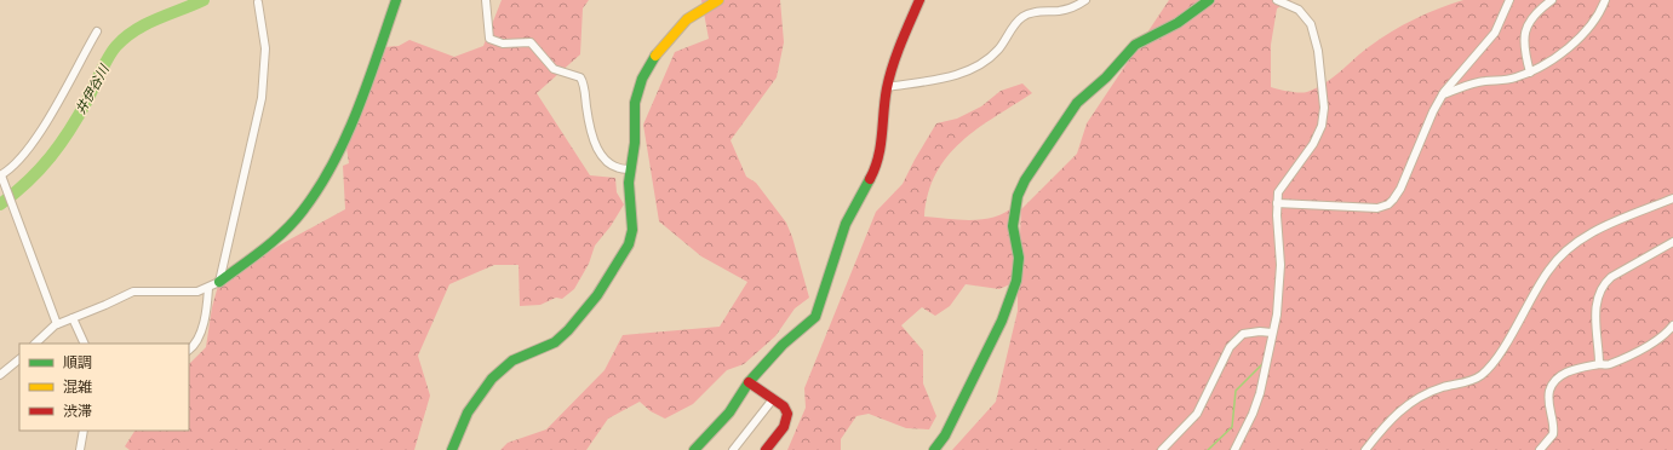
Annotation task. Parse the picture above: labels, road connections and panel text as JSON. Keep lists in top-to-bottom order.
{
  "water": ["井伊谷川"],
  "legend": ["順調", "混雑", "渋滞"]
}
